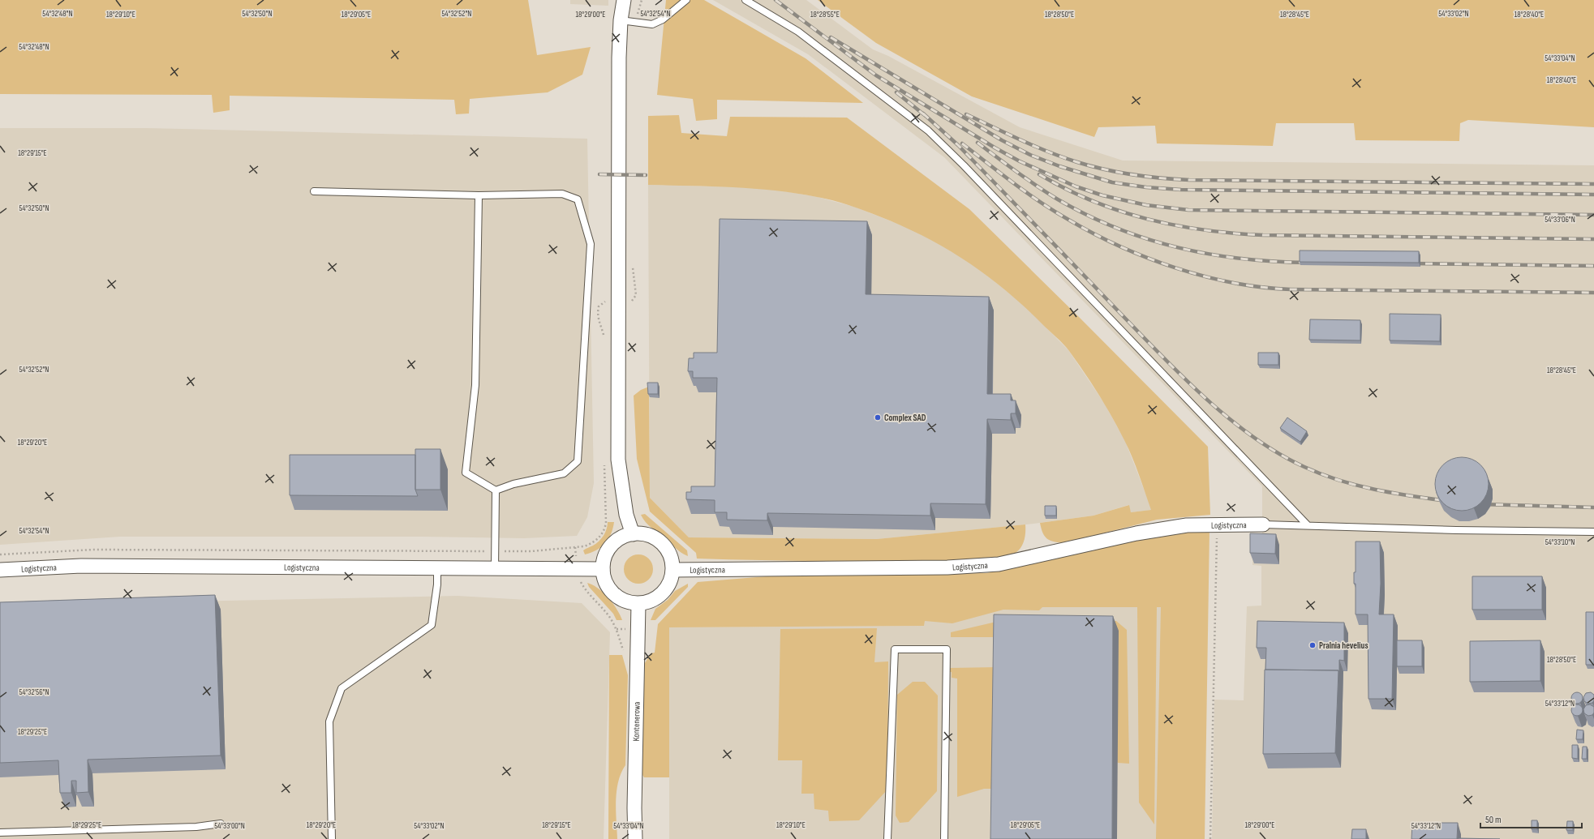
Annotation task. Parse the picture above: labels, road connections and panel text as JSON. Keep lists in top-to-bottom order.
{
  "streets": {
    "street": ["Logistyczna", "Kontenerowa"]
  },
  "crossings": [
    ["Logistyczna", "Kontenerowa"]
  ],
  "places": ["Complex SAD", "Pralnia hevelius"],
  "scale_bar": "50 m",
  "coordinates": [
    "54°32'48\"N",
    "54°32'50\"N",
    "54°32'52\"N",
    "54°32'54\"N",
    "54°33'02\"N",
    "18°29'10\"E",
    "18°29'05\"E",
    "18°28'55\"E",
    "18°28'45\"E",
    "18°28'40\"E",
    "18°29'00\"E",
    "18°28'50\"E",
    "54°33'04\"N",
    "18°29'15\"E",
    "54°33'06\"N",
    "18°29'20\"E",
    "54°33'10\"N",
    "54°32'56\"N",
    "54°33'12\"N",
    "18°29'25\"E",
    "54°33'00\"N"
  ]
}
